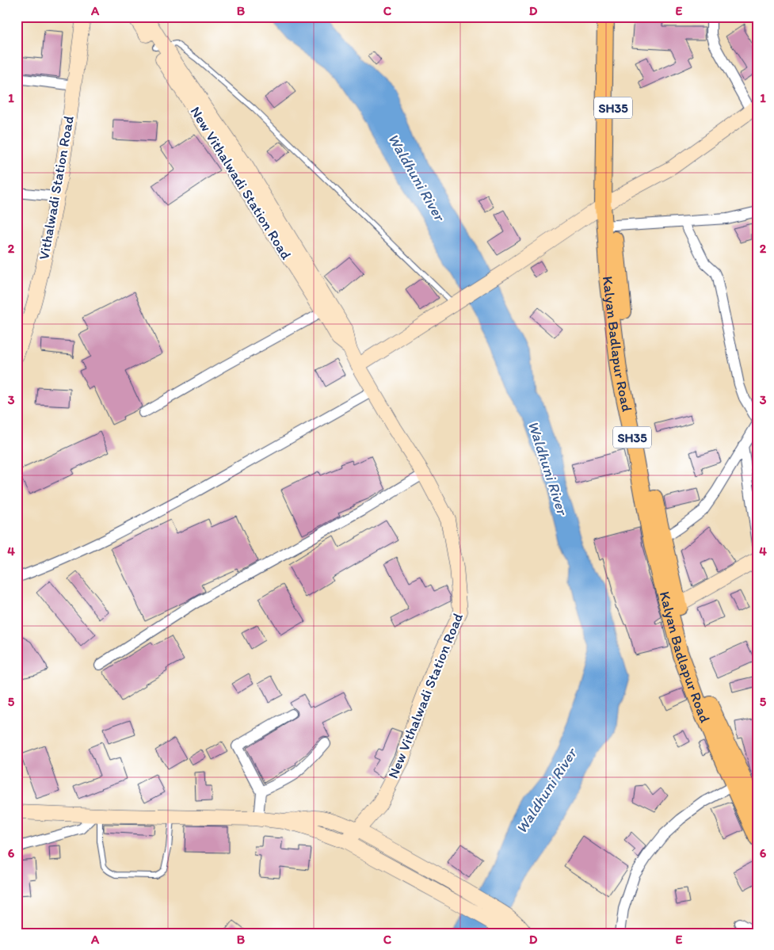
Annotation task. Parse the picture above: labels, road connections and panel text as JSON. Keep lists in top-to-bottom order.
{
  "streets": {
    "main road": ["SH35", "Kalyan Badlapur Road"],
    "street": ["New Vithalwadi Station Road", "Vithalwadi Station Road"]
  },
  "water": ["Waldhuni River"],
  "grid": {
    "columns": [
      "A",
      "B",
      "C",
      "D",
      "E"
    ],
    "rows": [
      "1",
      "2",
      "3",
      "4",
      "5",
      "6"
    ]
  }
}
